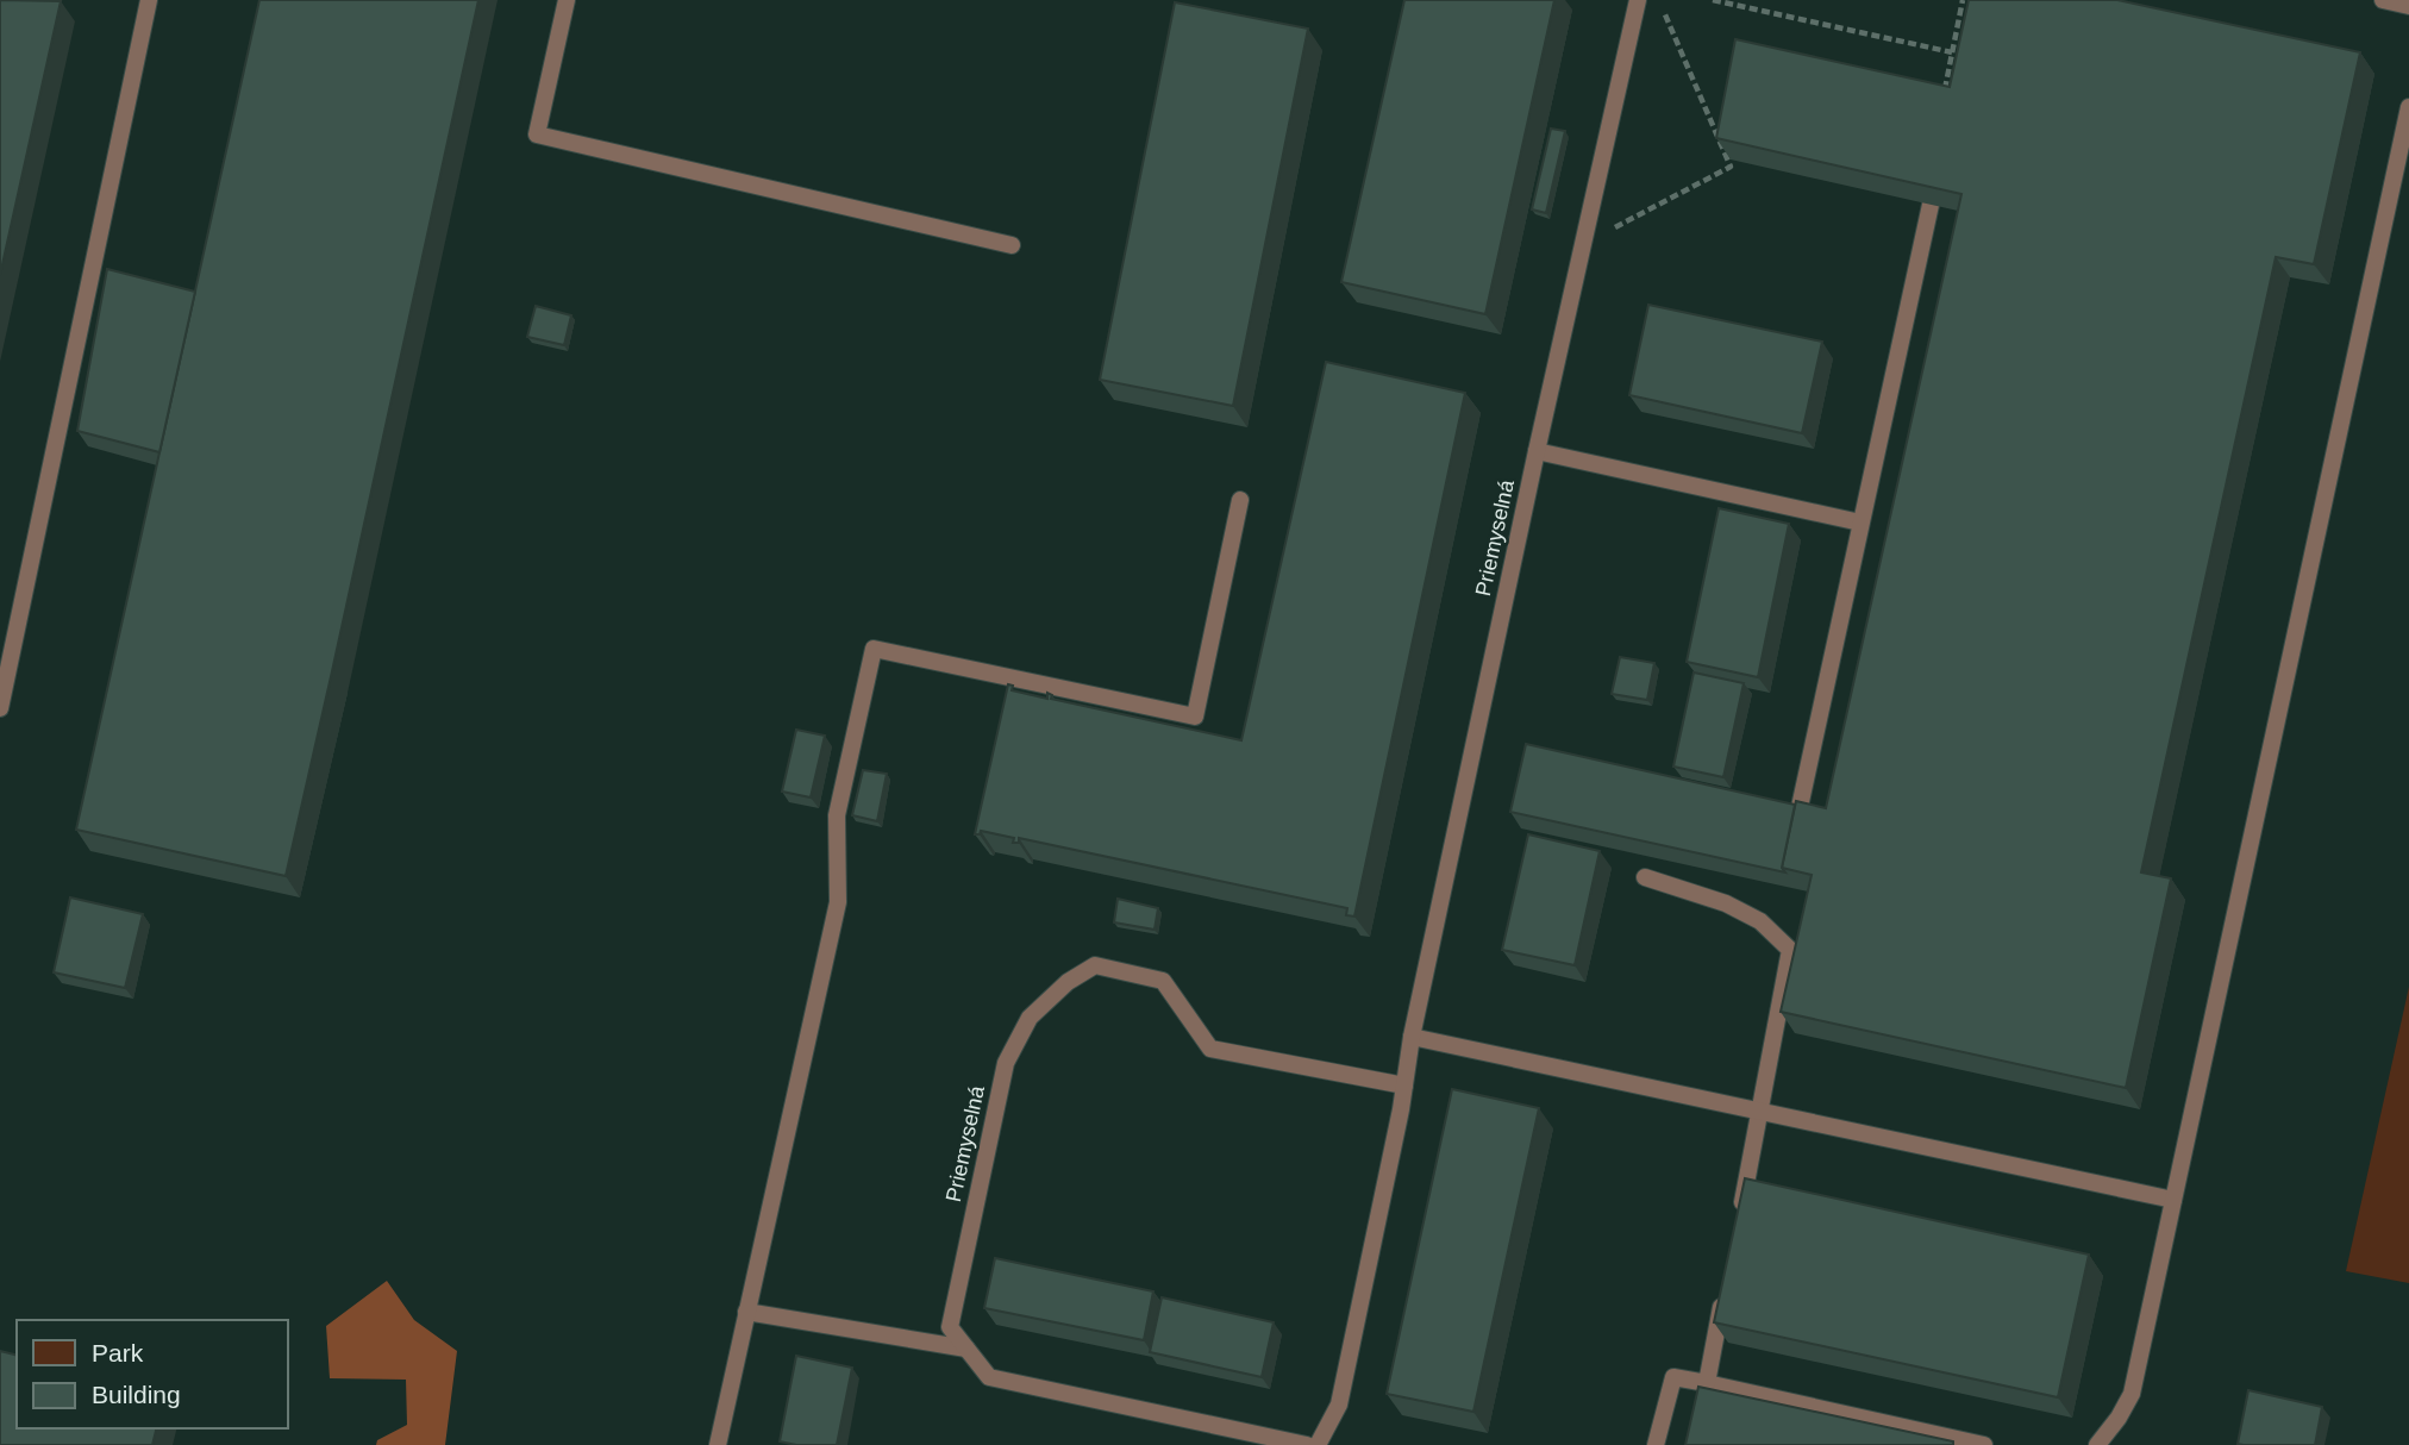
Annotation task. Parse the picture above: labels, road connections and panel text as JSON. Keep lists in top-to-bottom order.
{
  "streets": {
    "lane": ["Priemyselná"]
  },
  "legend": ["Park", "Building"]
}
